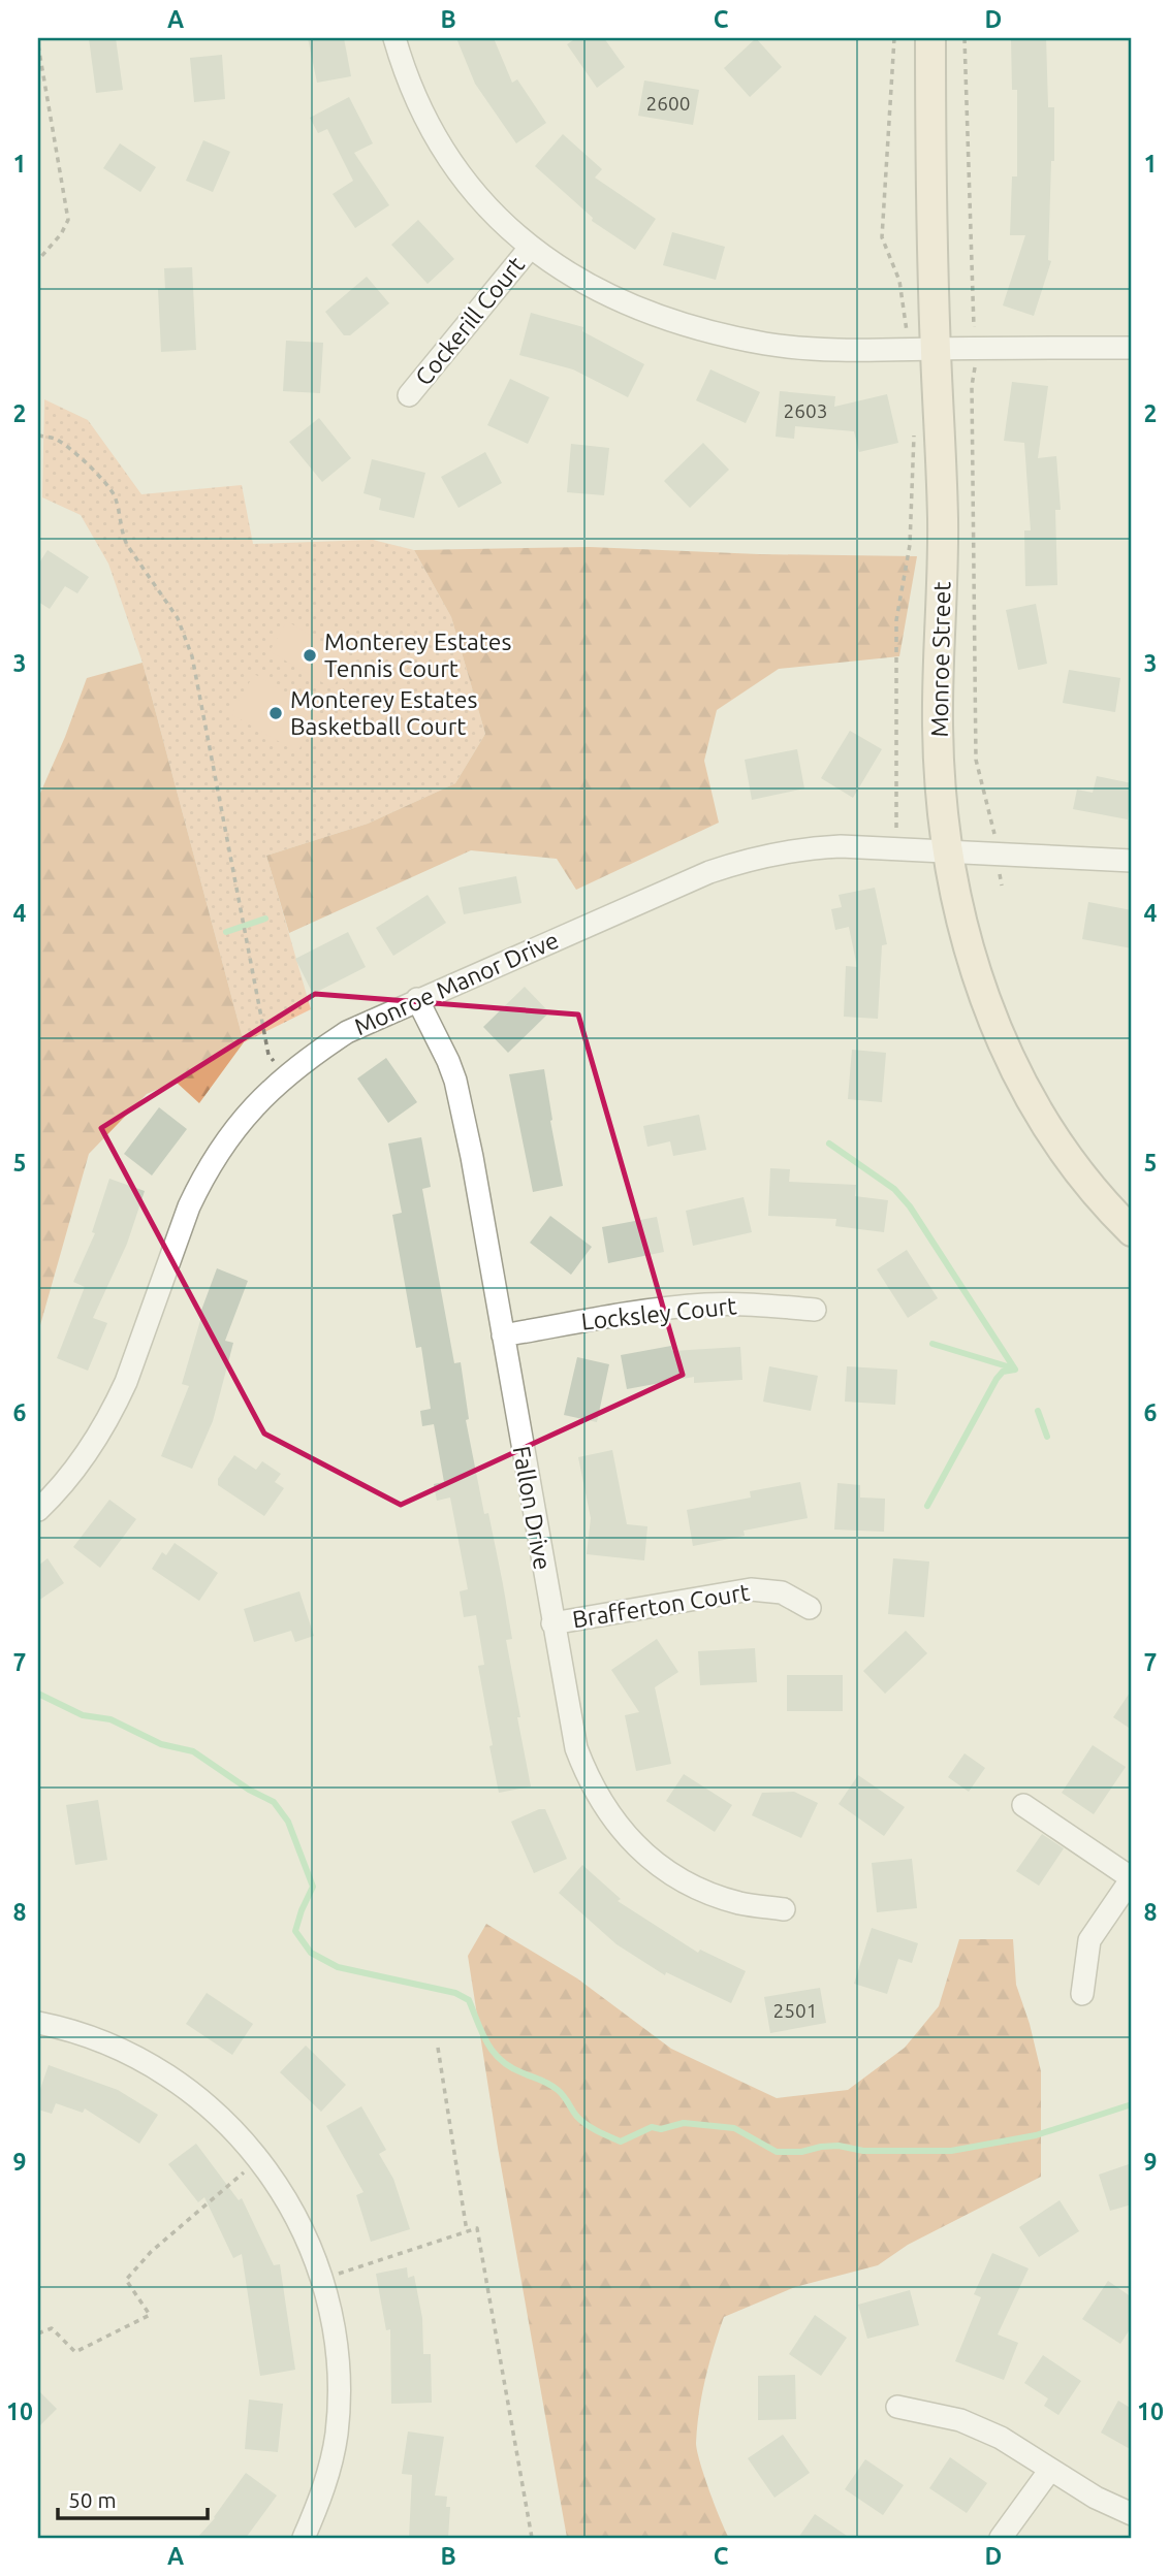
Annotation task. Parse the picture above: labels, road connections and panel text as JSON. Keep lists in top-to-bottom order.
{
  "streets": {
    "main road": ["Monroe Street"],
    "street": [
      "Cockerill Court",
      "Monroe Manor Drive",
      "Locksley Court",
      "Fallon Drive",
      "Brafferton Court"
    ]
  },
  "crossings": [
    ["Monroe Street", "Monroe Manor Drive"],
    ["Monroe Manor Drive", "Fallon Drive"],
    ["Locksley Court", "Fallon Drive"],
    ["Fallon Drive", "Brafferton Court"]
  ],
  "places": ["Monterey Estates Tennis Court", "Monterey Estates Basketball Court"],
  "house_numbers": ["2600", "2603", "2501"],
  "scale_bar": "50 m",
  "grid": {
    "columns": [
      "A",
      "B",
      "C",
      "D"
    ],
    "rows": [
      "1",
      "2",
      "3",
      "4",
      "5",
      "6",
      "7",
      "8",
      "9",
      "10"
    ]
  }
}
